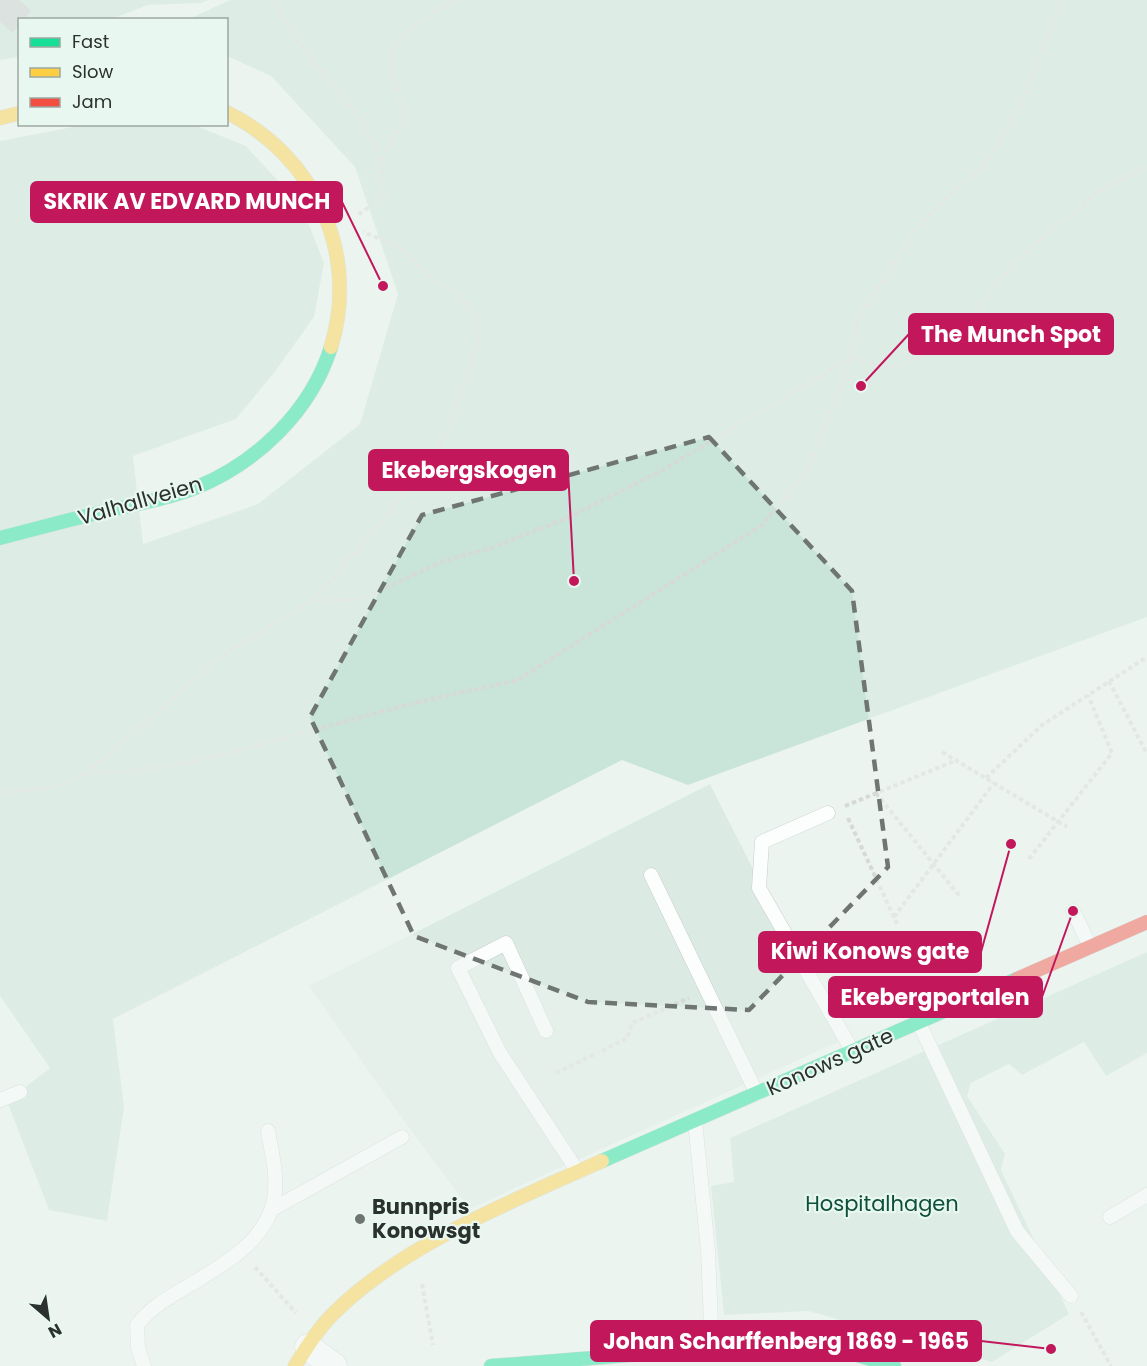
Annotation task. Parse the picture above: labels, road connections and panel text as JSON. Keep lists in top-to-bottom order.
{
  "streets": {
    "street": ["Valhallveien", "Konows gate"]
  },
  "parks": ["Hospitalhagen"],
  "places": [
    "SKRIK AV EDVARD MUNCH",
    "The Munch Spot",
    "Ekebergskogen",
    "Kiwi Konows gate",
    "Ekebergportalen",
    "Bunnpris Konowsgt",
    "Johan Scharffenberg 1869 - 1965"
  ],
  "legend": ["Fast", "Slow", "Jam"],
  "north": "bottom right"
}
